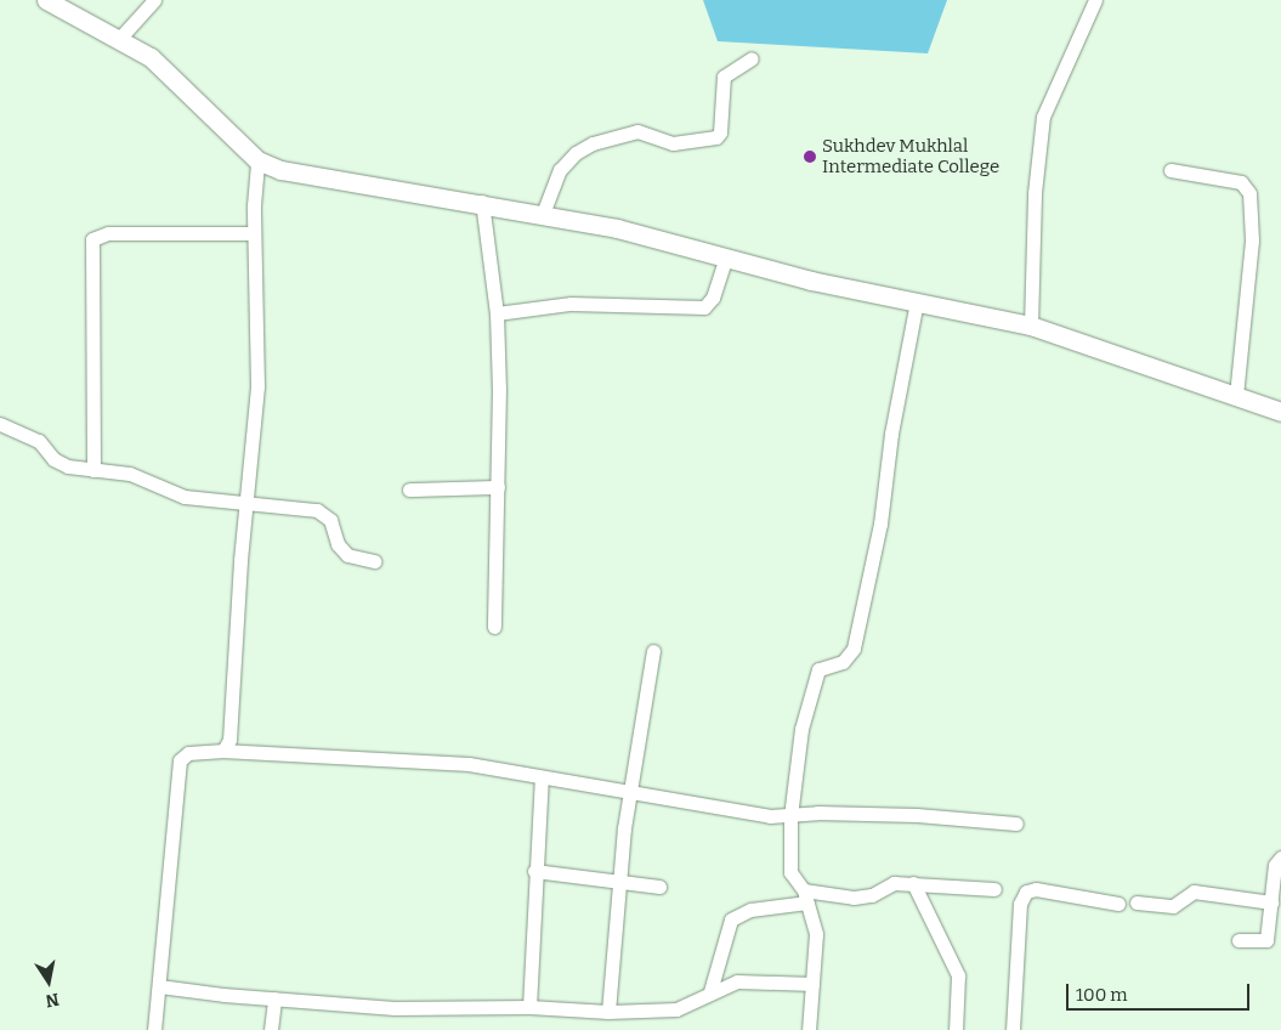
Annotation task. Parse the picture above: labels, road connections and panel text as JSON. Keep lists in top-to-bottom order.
{
  "places": ["Sukhdev Mukhlal Intermediate College"],
  "scale_bar": "100 m",
  "north": "bottom"
}
